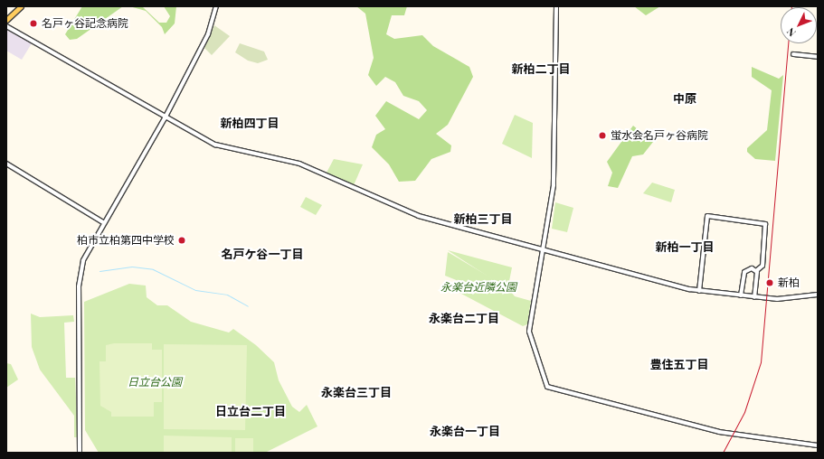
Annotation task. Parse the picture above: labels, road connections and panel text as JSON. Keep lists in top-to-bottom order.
{
  "districts": [
    "新柏二丁目",
    "中原",
    "新柏四丁目",
    "新柏三丁目",
    "新柏一丁目",
    "名戸ケ谷一丁目",
    "永楽台二丁目",
    "豊住五丁目",
    "永楽台三丁目",
    "日立台二丁目",
    "永楽台一丁目"
  ],
  "parks": ["永楽台近隣公園", "日立台公園"],
  "places": [
    "名戸ヶ谷記念病院",
    "蛍水会名戸ヶ谷病院",
    "柏市立柏第四中学校",
    "新柏"
  ],
  "north": "bottom left"
}
